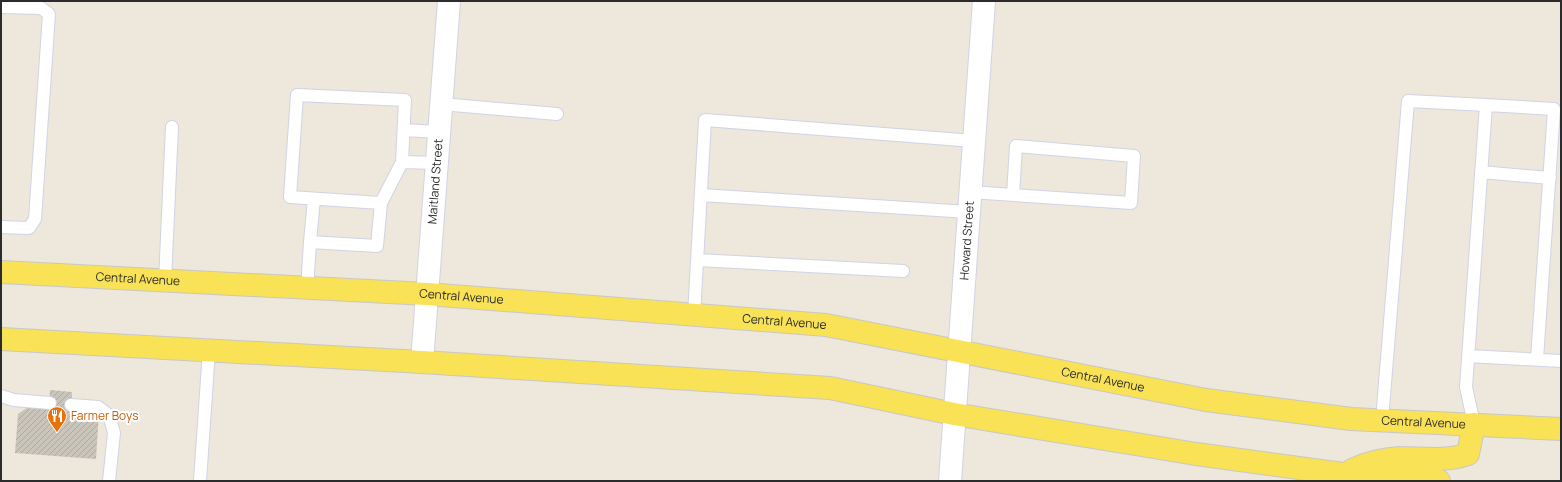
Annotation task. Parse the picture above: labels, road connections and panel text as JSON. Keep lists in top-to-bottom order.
{
  "streets": {
    "main road": ["Central Avenue"],
    "street": ["Maitland Street", "Howard Street"]
  },
  "crossings": [
    ["Maitland Street", "Central Avenue"],
    ["Howard Street", "Central Avenue"]
  ],
  "places": {
    "restaurant": ["Farmer Boys"]
  }
}
